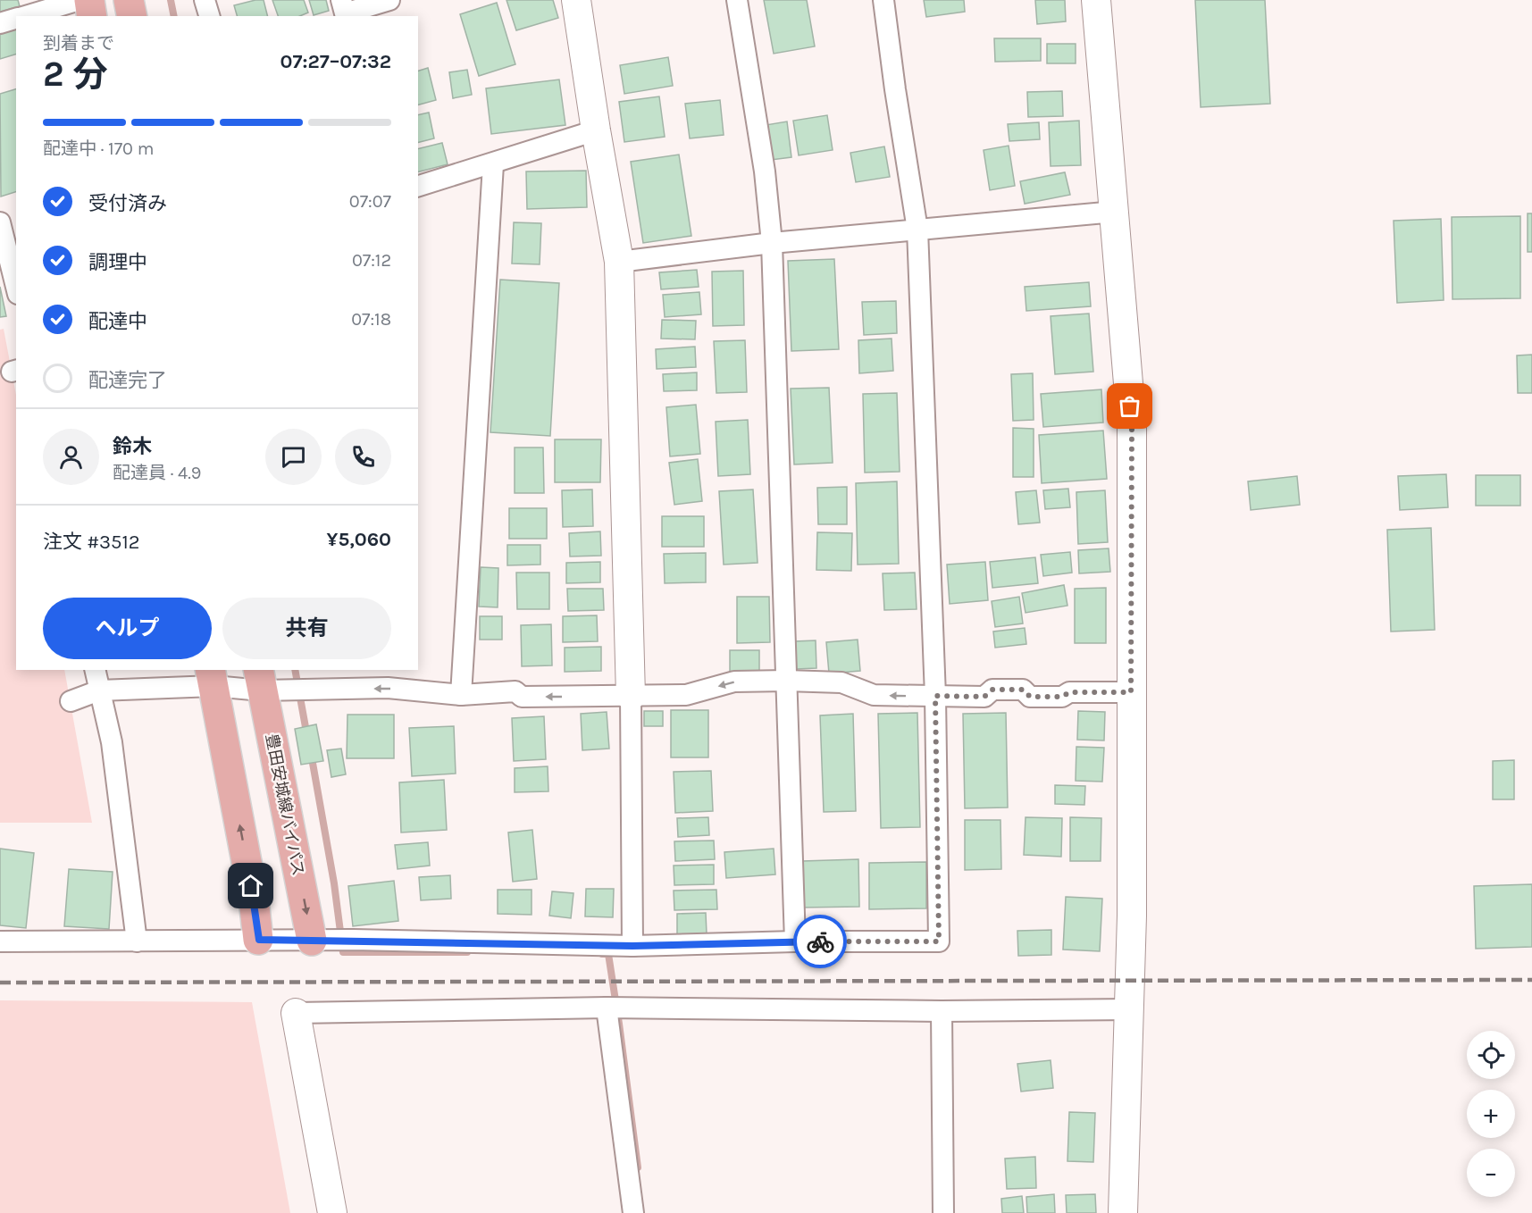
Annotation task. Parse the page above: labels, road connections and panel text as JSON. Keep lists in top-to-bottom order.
{
  "streets": {
    "main road": ["豊田安城線バイパス"]
  },
  "page": {
    "heading": ["2 分", "到着まで", "07:27–07:32"],
    "panel": [
      "鈴木",
      "配達員 · 4.9",
      "注文 #3512",
      "¥5,060"
    ],
    "bar": "配達中 · 170 m",
    "list": [
      ["受付済み", "07:07"],
      ["調理中", "07:12"],
      ["配達中", "07:18"],
      "配達完了"
    ],
    "buttons": ["ヘルプ", "共有"],
    "map_buttons": ["+", "−"]
  }
}
